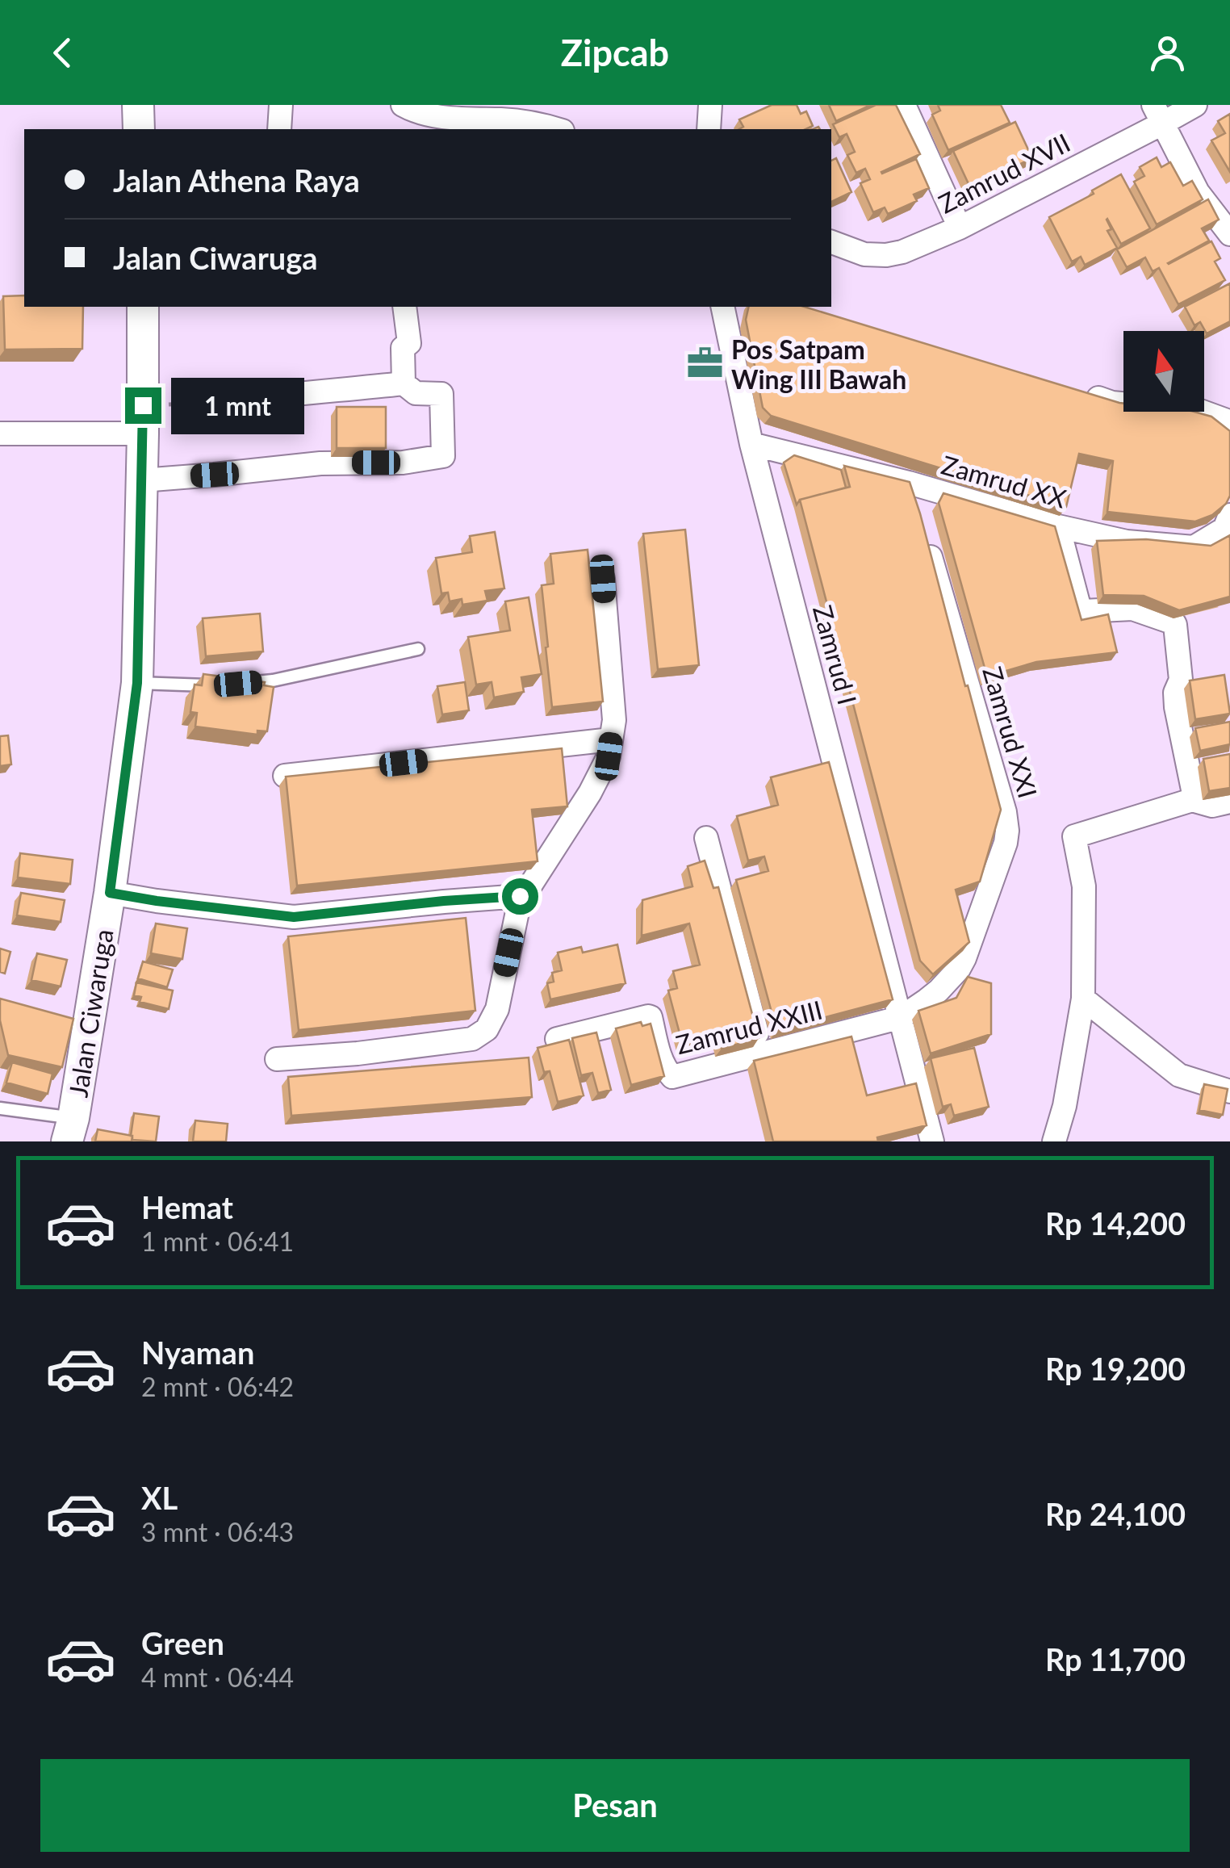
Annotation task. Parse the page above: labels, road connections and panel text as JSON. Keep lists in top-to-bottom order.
{
  "streets": {
    "street": [
      "Zamrud XVII",
      "Zamrud XX",
      "Zamrud I",
      "Zamrud XXI",
      "Jalan Ciwaruga",
      "Zamrud XXIII"
    ]
  },
  "crossings": [
    ["Zamrud XX", "Zamrud I"],
    ["Zamrud I", "Zamrud XXI"],
    ["Zamrud I", "Zamrud XXIII"],
    ["Zamrud XXI", "Zamrud XXIII"]
  ],
  "places": {
    "office": ["Pos Satpam Wing III Bawah"]
  },
  "north": "top",
  "page": {
    "header": "Zipcab",
    "banner": ["Jalan Athena Raya", "Jalan Ciwaruga"],
    "bubble": "1 mnt",
    "list": [
      {
        "name": "Hemat",
        "note": "1 mnt · 06:41",
        "value": "Rp 14,200"
      },
      {
        "name": "Nyaman",
        "note": "2 mnt · 06:42",
        "value": "Rp 19,200"
      },
      {
        "name": "XL",
        "note": "3 mnt · 06:43",
        "value": "Rp 24,100"
      },
      {
        "name": "Green",
        "note": "4 mnt · 06:44",
        "value": "Rp 11,700"
      }
    ],
    "buttons": "Pesan"
  }
}
